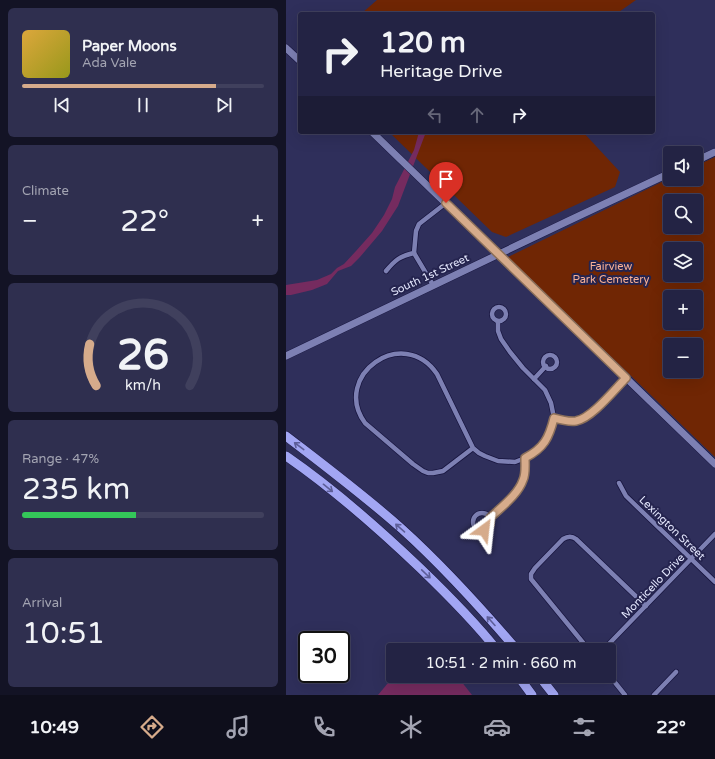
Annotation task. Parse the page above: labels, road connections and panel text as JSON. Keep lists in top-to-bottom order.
{
  "streets": {
    "street": ["South 1st Street", "Lexington Street", "Monticello Drive"]
  },
  "crossings": [
    ["Lexington Street", "Monticello Drive"]
  ],
  "parks": ["Fairview Park Cemetery"],
  "page": {
    "turn": ["120 m", "Heritage Drive"],
    "song": ["Paper Moons", "Ada Vale"],
    "tile": [
      "Climate",
      ["Range · 47%", "235 km"],
      ["Arrival", "10:51"]
    ],
    "map_buttons": ["+", "−"],
    "heat": ["−", "22°", "+"],
    "limit": "30",
    "trip": "10:51 · 2 min · 660 m",
    "tabs": ["10:49", "22°"],
    "gauge": ["26", "km/h"]
  }
}
